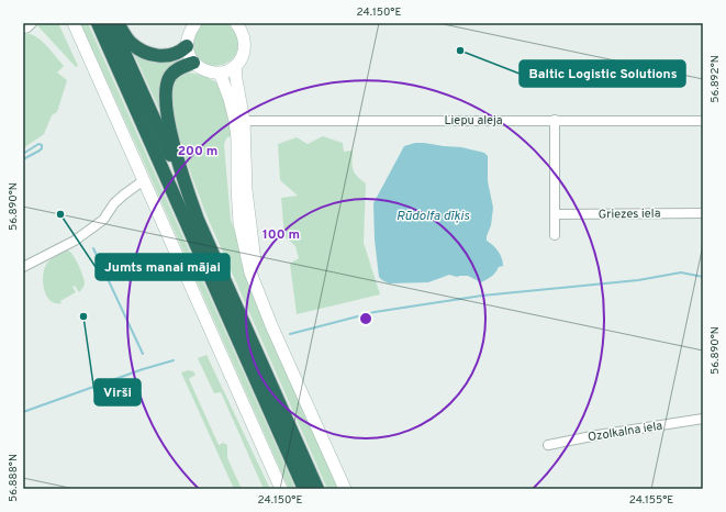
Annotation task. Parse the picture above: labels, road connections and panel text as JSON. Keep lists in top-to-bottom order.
{
  "streets": {
    "street": ["Liepu aleja", "Griezes iela", "Ozolkalna iela"]
  },
  "water": ["Rūdolfa dīķis"],
  "places": ["Baltic Logistic Solutions", "Jumts manai mājai", "Virši"],
  "coordinates": [
    "24.150°E",
    "56.892°N",
    "56.890°N",
    "56.888°N",
    "24.155°E"
  ],
  "rings": ["200 m", "100 m"]
}
